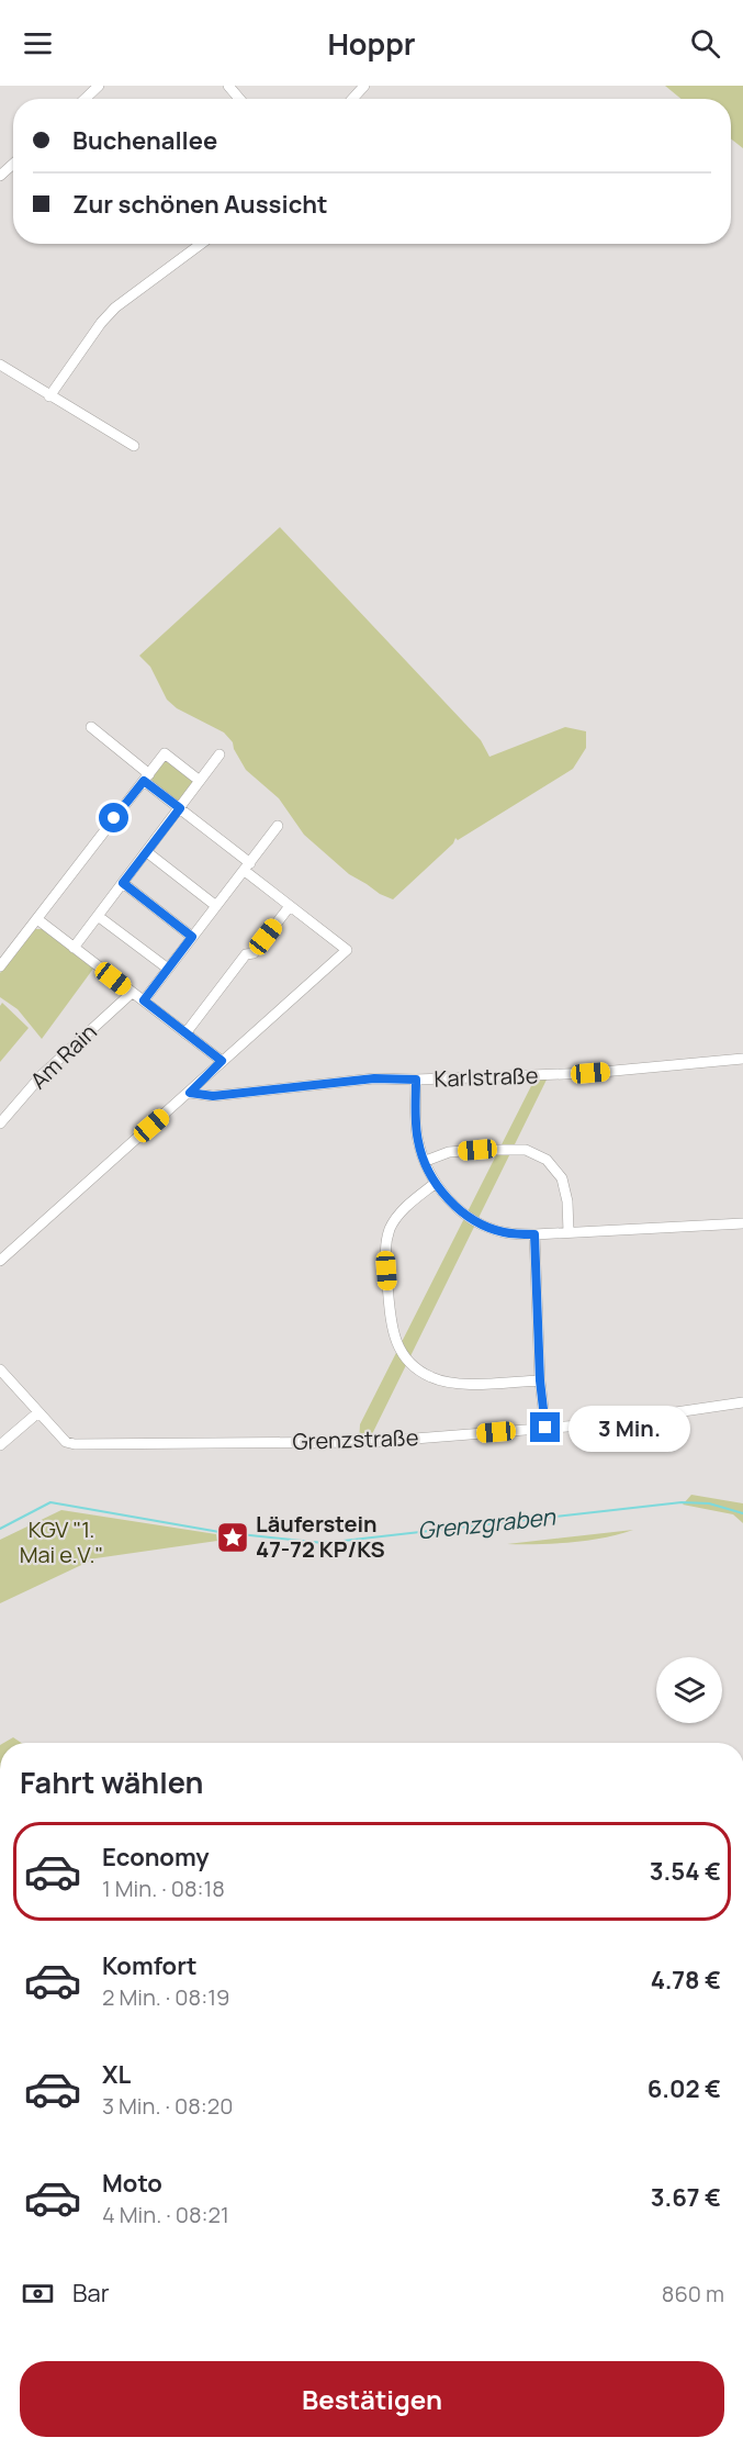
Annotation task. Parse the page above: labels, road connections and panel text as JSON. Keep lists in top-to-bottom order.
{
  "streets": {
    "street": ["Am Rain", "Karlstraße", "Grenzstraße"]
  },
  "water": ["Grenzgraben"],
  "parks": ["KGV \"1. Mai e.V.\""],
  "places": {
    "place": ["Läuferstein 47-72 KP/KS"]
  },
  "page": {
    "header": "Hoppr",
    "banner": ["Buchenallee", "Zur schönen Aussicht"],
    "bubble": "3 Min.",
    "heading": "Fahrt wählen",
    "list": [
      {
        "name": "Economy",
        "note": "1 Min. · 08:18",
        "value": "3.54 €"
      },
      {
        "name": "Komfort",
        "note": "2 Min. · 08:19",
        "value": "4.78 €"
      },
      {
        "name": "XL",
        "note": "3 Min. · 08:20",
        "value": "6.02 €"
      },
      {
        "name": "Moto",
        "note": "4 Min. · 08:21",
        "value": "3.67 €"
      }
    ],
    "pay": ["Bar", "860 m"],
    "buttons": "Bestätigen"
  }
}
